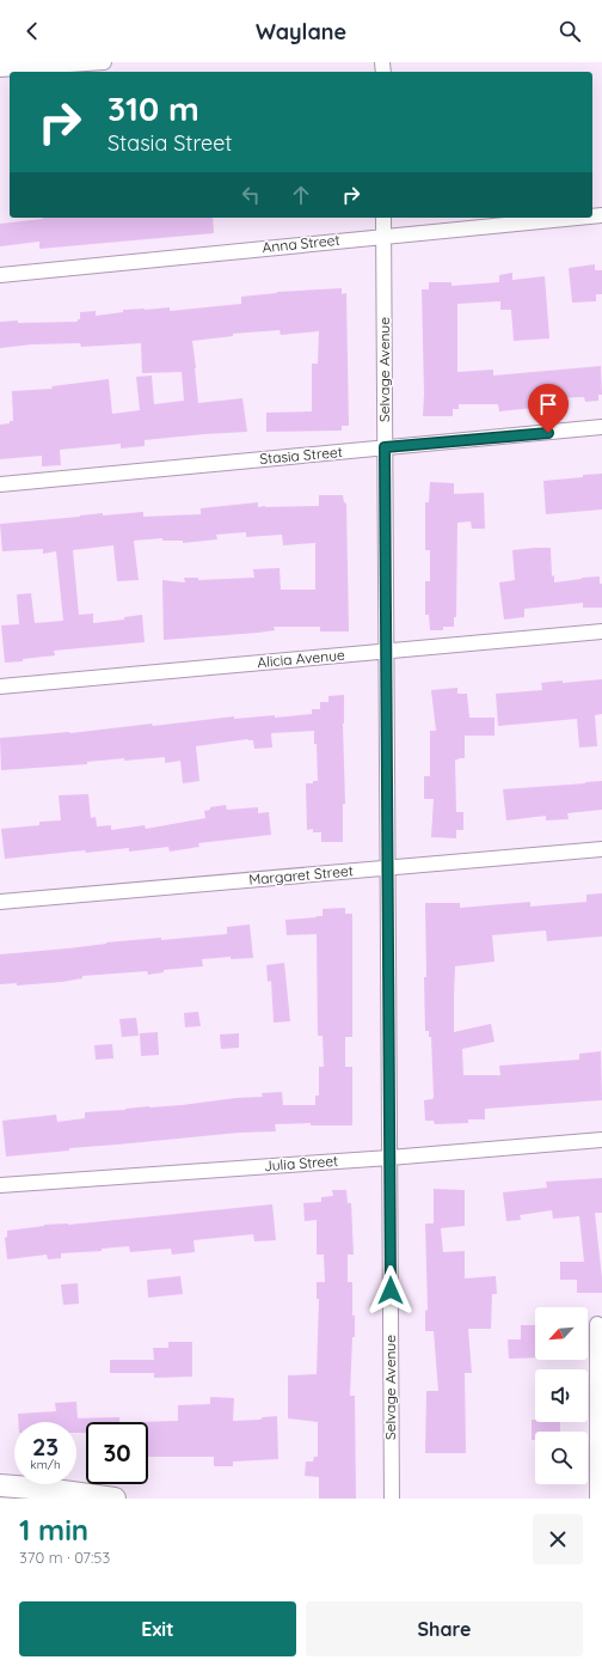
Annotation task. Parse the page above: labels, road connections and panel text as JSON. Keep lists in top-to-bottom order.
{
  "streets": {
    "street": [
      "Anna Street",
      "Selvage Avenue",
      "Stasia Street",
      "Alicia Avenue",
      "Margaret Street",
      "Julia Street"
    ]
  },
  "crossings": [
    ["Anna Street", "Selvage Avenue"],
    ["Selvage Avenue", "Stasia Street"],
    ["Selvage Avenue", "Alicia Avenue"],
    ["Selvage Avenue", "Margaret Street"],
    ["Selvage Avenue", "Julia Street"]
  ],
  "north": "bottom left",
  "page": {
    "header": "Waylane",
    "turn": ["310 m", "Stasia Street"],
    "speed": "23 km/h",
    "limit": "30",
    "heading": ["1 min", "370 m · 07:53"],
    "buttons": ["Exit", "Share"]
  }
}
